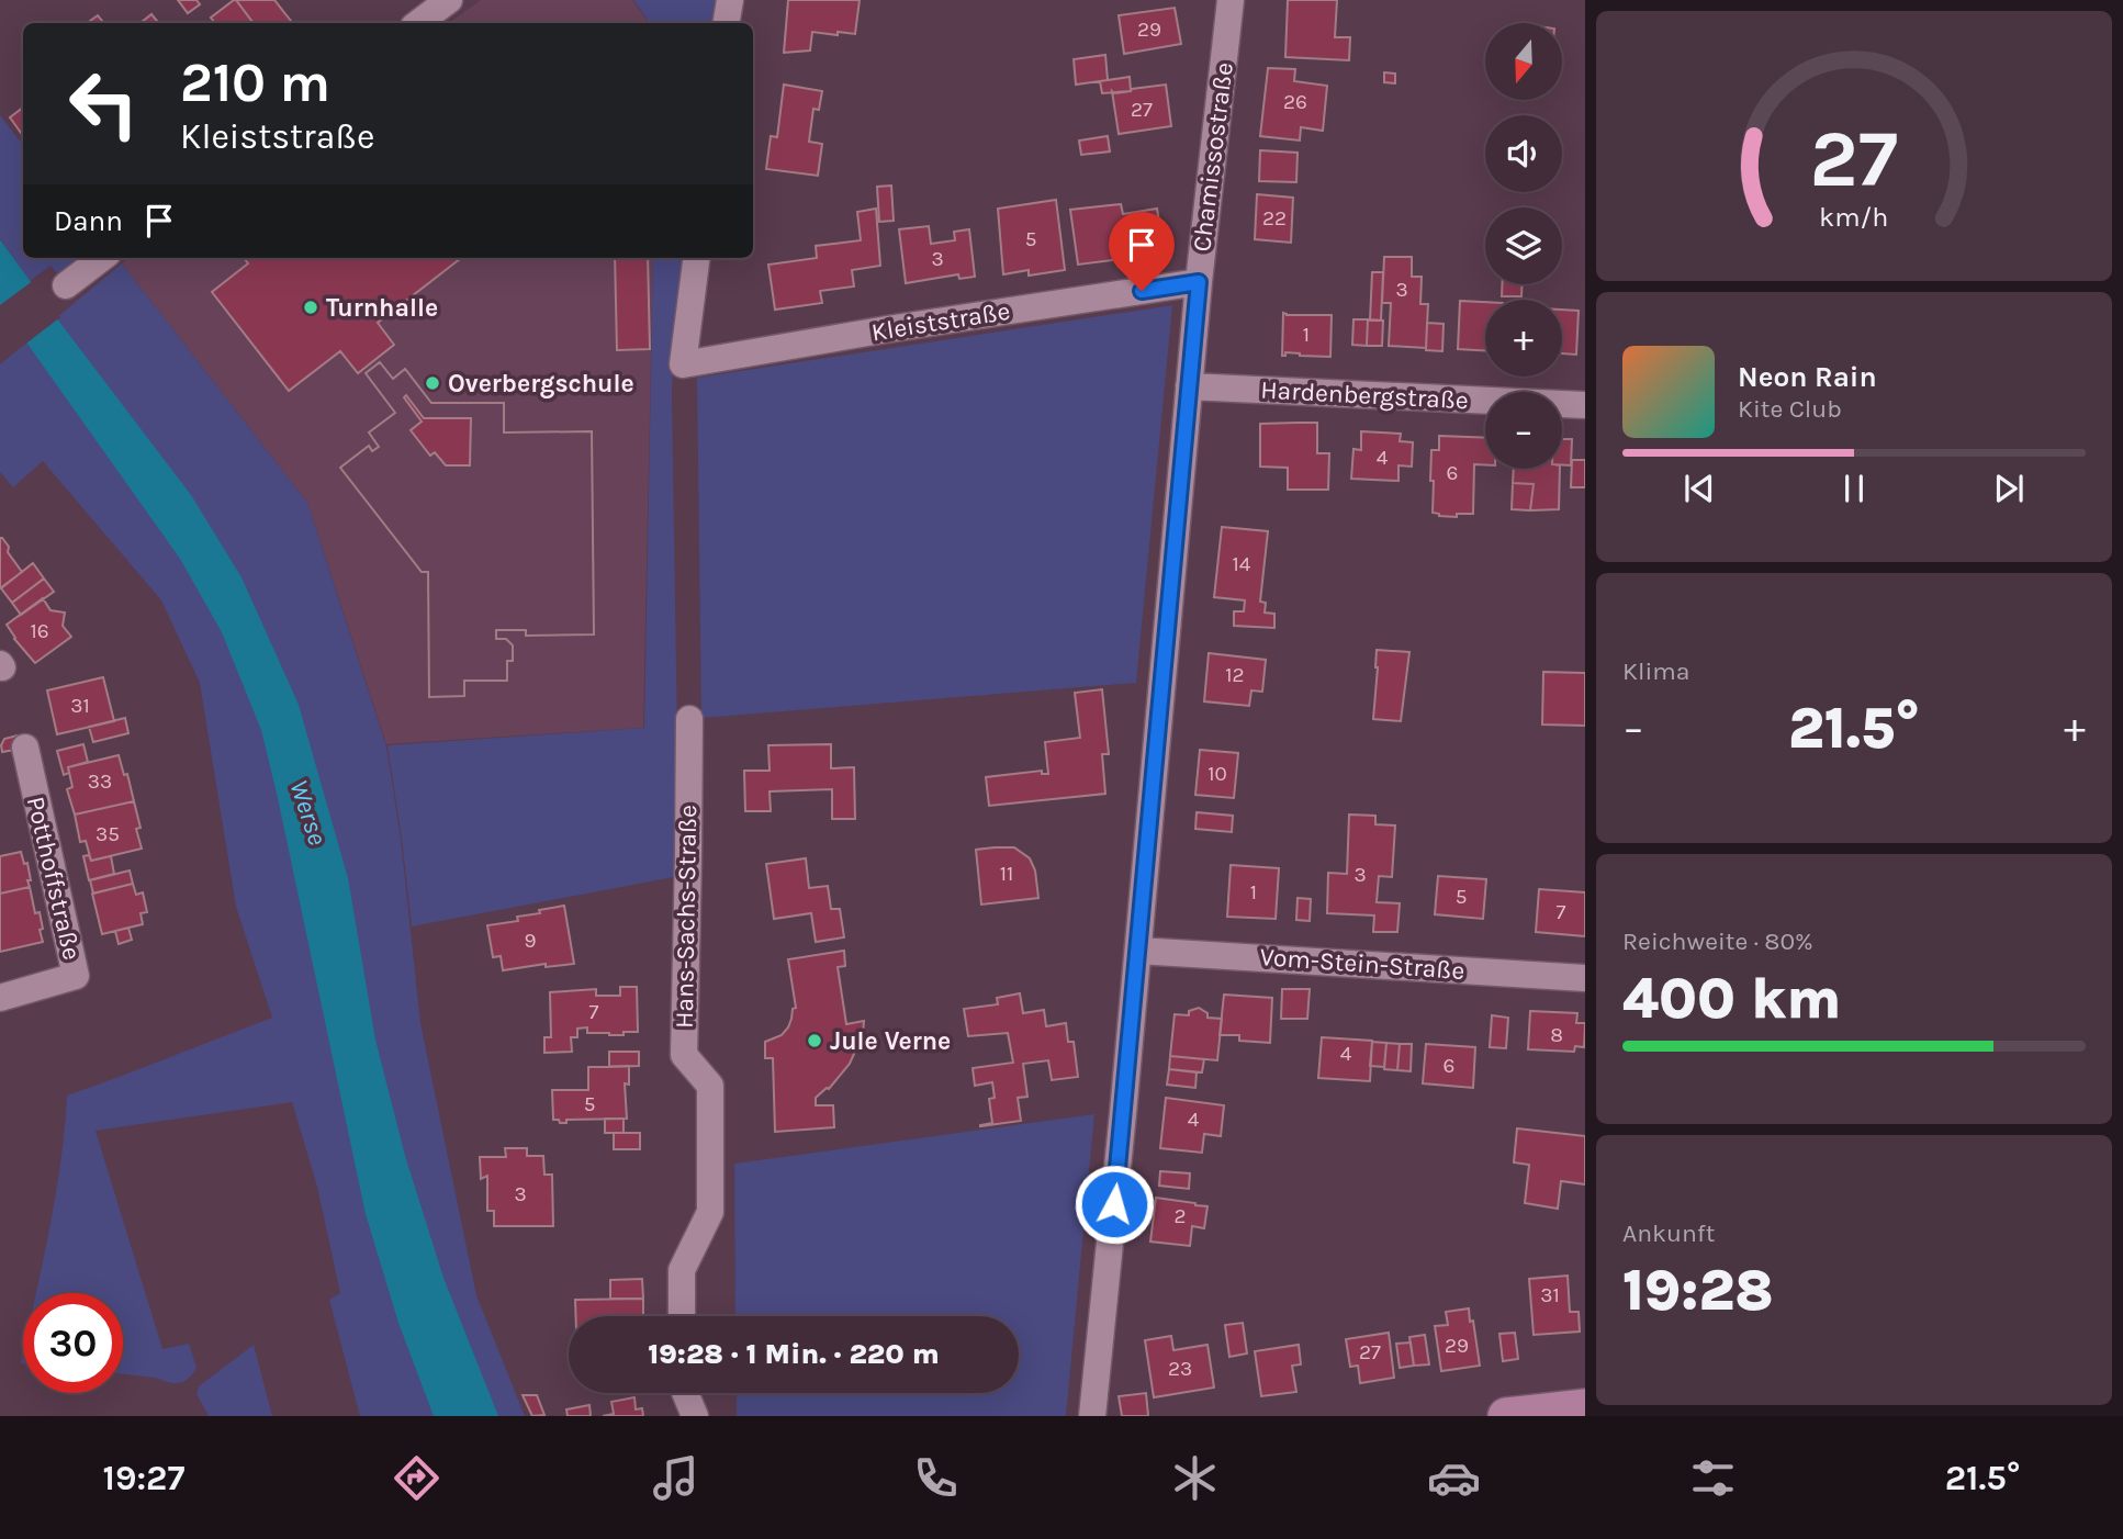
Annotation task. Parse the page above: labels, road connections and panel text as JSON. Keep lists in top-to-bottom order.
{
  "streets": {
    "street": [
      "Chamissostraße",
      "Kleiststraße",
      "Hardenbergstraße",
      "Potthoffstraße",
      "Hans-Sachs-Straße",
      "Vom-Stein-Straße"
    ]
  },
  "crossings": [
    ["Chamissostraße", "Kleiststraße"],
    ["Chamissostraße", "Hardenbergstraße"],
    ["Chamissostraße", "Vom-Stein-Straße"]
  ],
  "water": ["Werse"],
  "places": ["Turnhalle", "Overbergschule", "Jule Verne"],
  "house_numbers": [
    "29",
    "26",
    "27",
    "22",
    "5",
    "3",
    "3",
    "1",
    "4",
    "6",
    "14",
    "16",
    "12",
    "31",
    "10",
    "33",
    "35",
    "11",
    "3",
    "1",
    "5",
    "7",
    "9",
    "7",
    "8",
    "4",
    "6",
    "5",
    "4",
    "3",
    "2",
    "31",
    "29",
    "27",
    "23"
  ],
  "north": "bottom",
  "page": {
    "map_buttons": ["+", "−"],
    "turn": ["210 m", "Kleiststraße"],
    "then": "Dann",
    "song": ["Neon Rain", "Kite Club"],
    "tile": [
      "Klima",
      ["Reichweite · 80%", "400 km"],
      ["Ankunft", "19:28"]
    ],
    "heat": ["−", "21.5°", "+"],
    "limit": "30",
    "trip": "19:28 · 1 Min. · 220 m",
    "tabs": ["19:27", "21.5°"],
    "gauge": ["27", "km/h"]
  }
}
